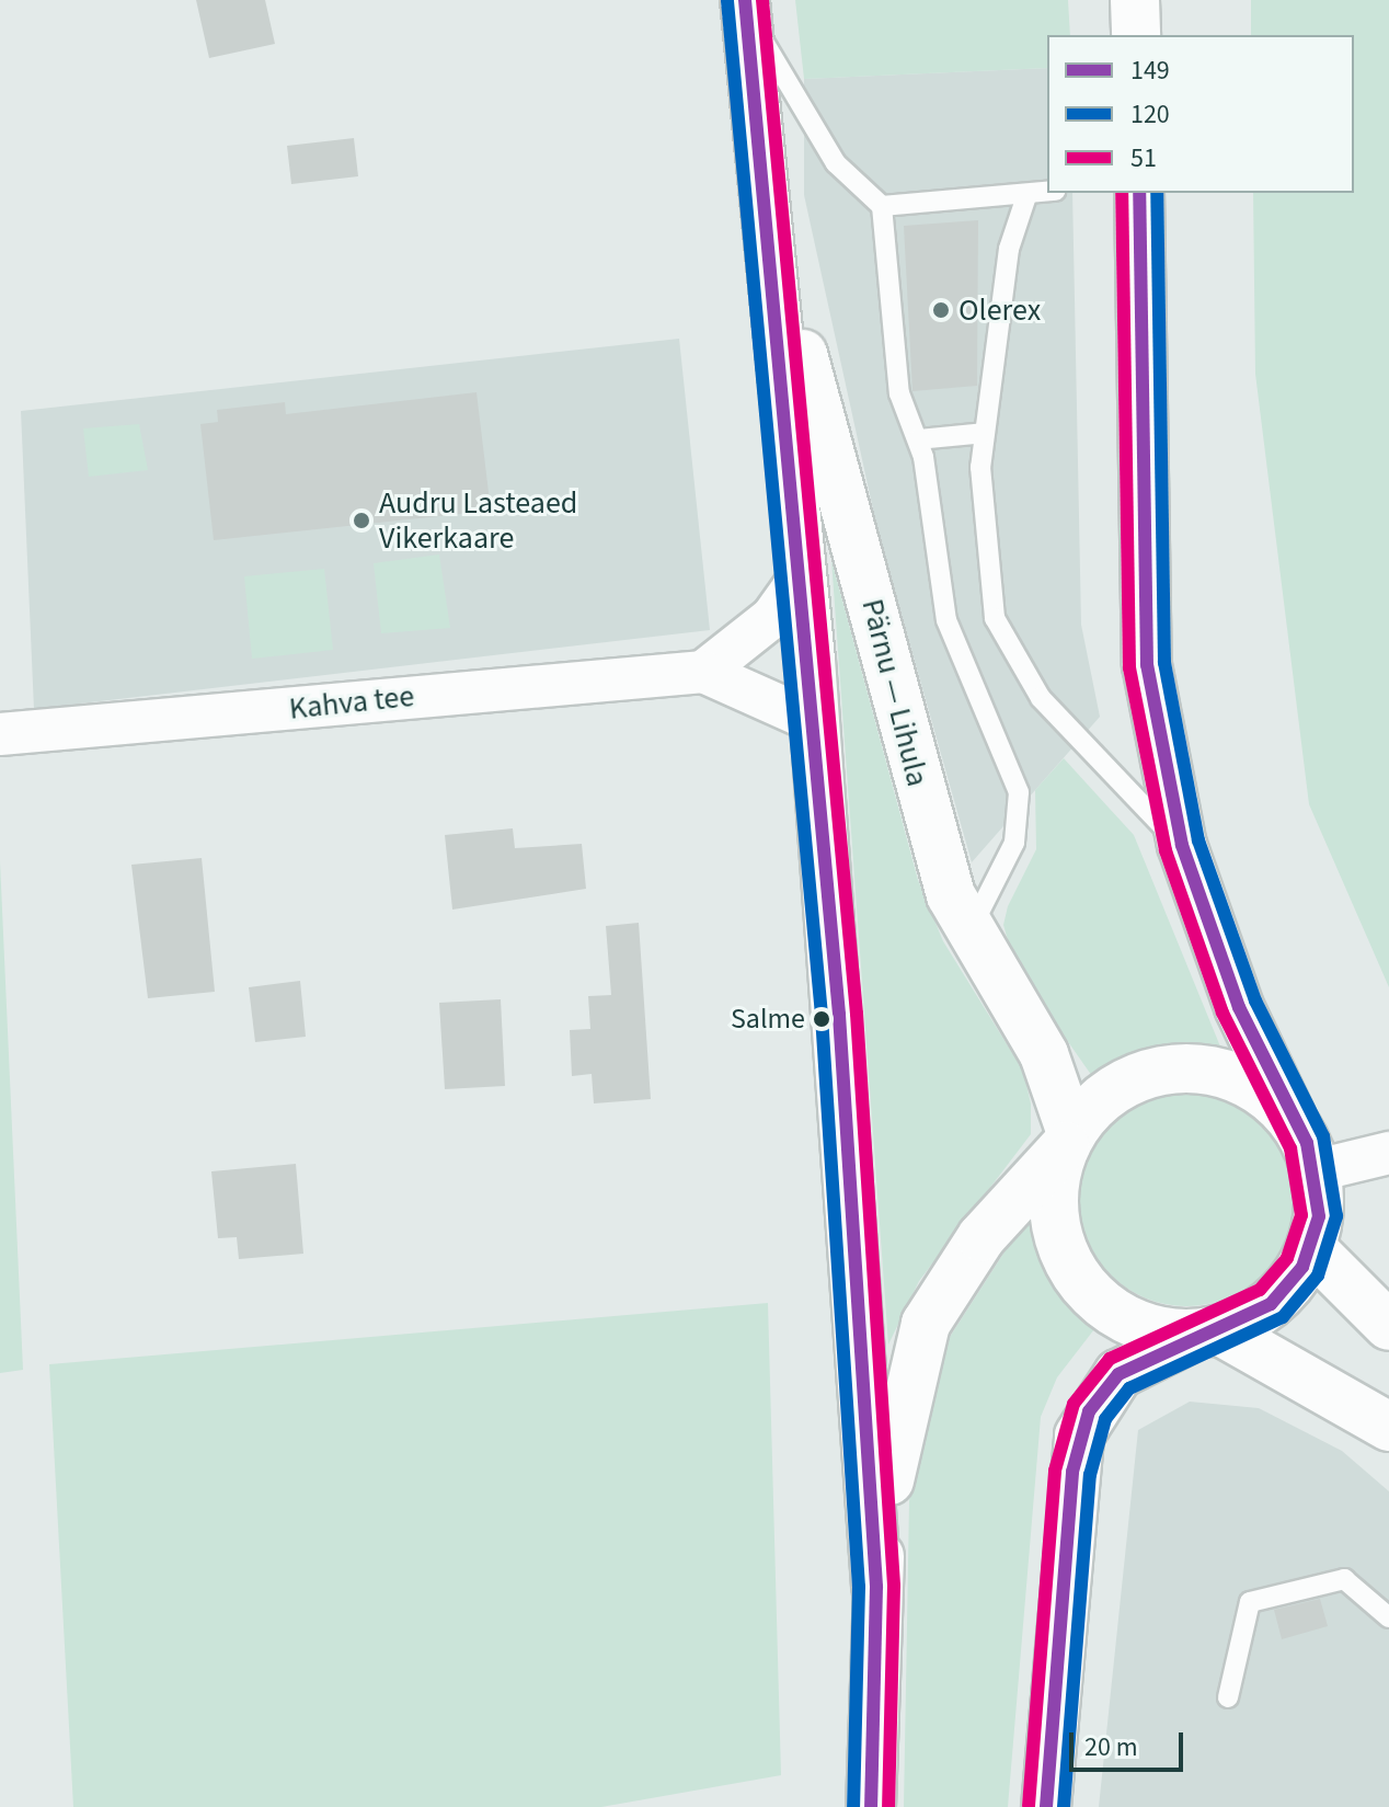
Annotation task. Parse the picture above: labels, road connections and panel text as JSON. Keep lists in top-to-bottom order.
{
  "streets": {
    "main road": ["Pärnu — Lihula"],
    "street": ["Kahva tee"]
  },
  "places": ["Olerex", "Audru Lasteaed Vikerkaare", "Salme"],
  "lines": ["transit line 149", "transit line 51", "transit line 120"],
  "legend": ["149", "120", "51"],
  "scale_bar": "20 m"
}
